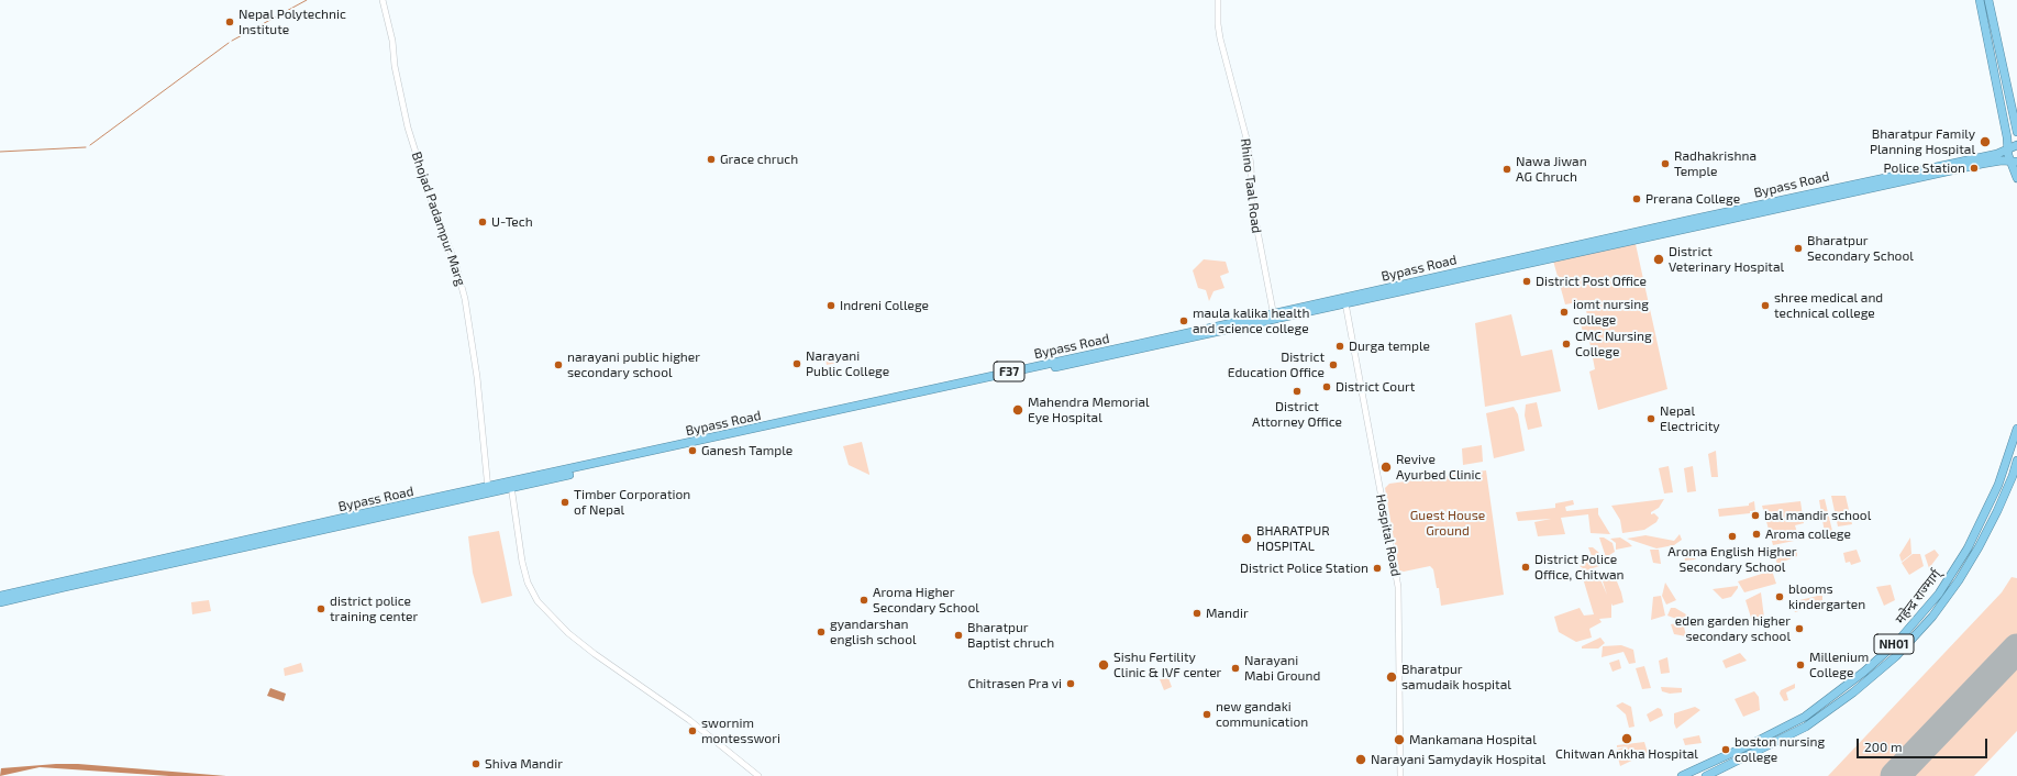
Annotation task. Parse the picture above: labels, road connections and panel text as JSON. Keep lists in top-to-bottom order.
{
  "streets": {
    "highway": [
      "Bypass Road",
      "F37",
      "महेन्द्र राज्मार्ग्",
      "NH01"
    ],
    "street": ["Rhino Taal Road", "Bhojad Padampur Marg", "Hospital Road"]
  },
  "crossings": [
    ["Bypass Road", "Rhino Taal Road"],
    ["Bypass Road", "Bhojad Padampur Marg"],
    ["Bypass Road", "Hospital Road"]
  ],
  "parks": ["Guest House Ground"],
  "places": [
    "Nepal Polytechnic Institute",
    "Bharatpur Family Planning Hospital",
    "Grace chruch",
    "Radhakrishna Temple",
    "Police Station",
    "Nawa Jiwan AG Chruch",
    "Prerana College",
    "U-Tech",
    "Bharatpur Secondary School",
    "District Veterinary Hospital",
    "District Post Office",
    "Indreni College",
    "shree medical and technical college",
    "iomt nursing college",
    "maula kalika health and science college",
    "CMC Nursing College",
    "Durga temple",
    "Narayani Public College",
    "narayani public higher secondary school",
    "District Education Office",
    "District Court",
    "District Attorney Office",
    "Mahendra Memorial Eye Hospital",
    "Nepal Electricity",
    "Ganesh Tample",
    "Revive Ayurbed Clinic",
    "Timber Corporation of Nepal",
    "bal mandir school",
    "Aroma college",
    "Aroma English Higher Secondary School",
    "BHARATPUR HOSPITAL",
    "District Police Office, Chitwan",
    "District Police Station",
    "blooms kindergarten",
    "Aroma Higher Secondary School",
    "district police training center",
    "Mandir",
    "eden garden higher secondary school",
    "gyandarshan english school",
    "Bharatpur Baptist chruch",
    "Sishu Fertility Clinic & IVF center",
    "Millenium College",
    "Narayani Mabi Ground",
    "Bharatpur samudaik hospital",
    "Chitrasen Pra vi",
    "new gandaki communication",
    "swornim montesswori",
    "Chitwan Ankha Hospital",
    "Mankamana Hospital",
    "boston nursing college",
    "Narayani Samydayik Hospital",
    "Shiva Mandir"
  ],
  "scale_bar": "200 m"
}
